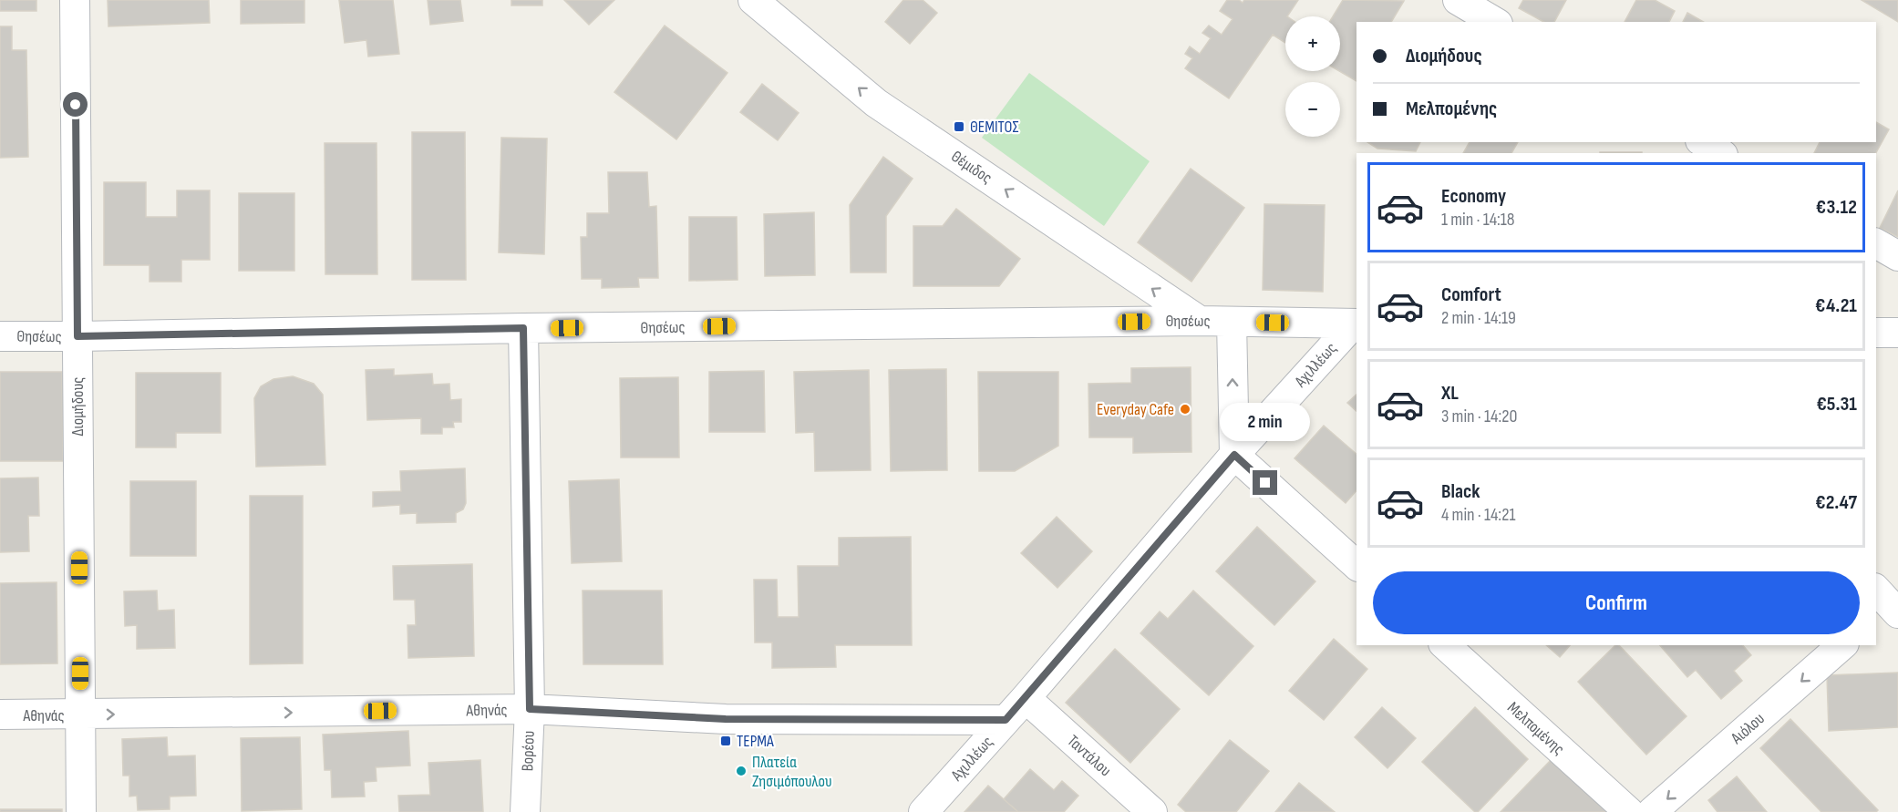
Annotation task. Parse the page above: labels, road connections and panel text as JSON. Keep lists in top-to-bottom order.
{
  "streets": {
    "street": [
      "Θέμιδος",
      "Θησέως",
      "Αχιλλέως",
      "Διομήδους",
      "Αθηνάς",
      "Μελπομένης",
      "Αιόλου",
      "Βορέου",
      "Ταντάλου"
    ]
  },
  "crossings": [
    ["Θέμιδος", "Θησέως"],
    ["Θησέως", "Αχιλλέως"],
    ["Θησέως", "Διομήδους"],
    ["Θησέως", "Βορέου"],
    ["Αχιλλέως", "Αθηνάς"],
    ["Αχιλλέως", "Ταντάλου"],
    ["Διομήδους", "Αθηνάς"],
    ["Αθηνάς", "Βορέου"]
  ],
  "one_way": ["Θέμιδος", "Αθηνάς", "Αιόλου"],
  "places": {
    "transit": ["ΘΕΜΙΤΟΣ", "ΤΕΡΜΑ"],
    "other": ["Everyday Cafe", "Πλατεία Ζησιμόπουλου"]
  },
  "page": {
    "map_buttons": ["+", "−"],
    "banner": ["Διομήδους", "Μελπομένης"],
    "list": [
      {
        "name": "Economy",
        "note": "1 min · 14:18",
        "value": "€3.12"
      },
      {
        "name": "Comfort",
        "note": "2 min · 14:19",
        "value": "€4.21"
      },
      {
        "name": "XL",
        "note": "3 min · 14:20",
        "value": "€5.31"
      },
      {
        "name": "Black",
        "note": "4 min · 14:21",
        "value": "€2.47"
      }
    ],
    "bubble": "2 min",
    "buttons": "Confirm"
  }
}
